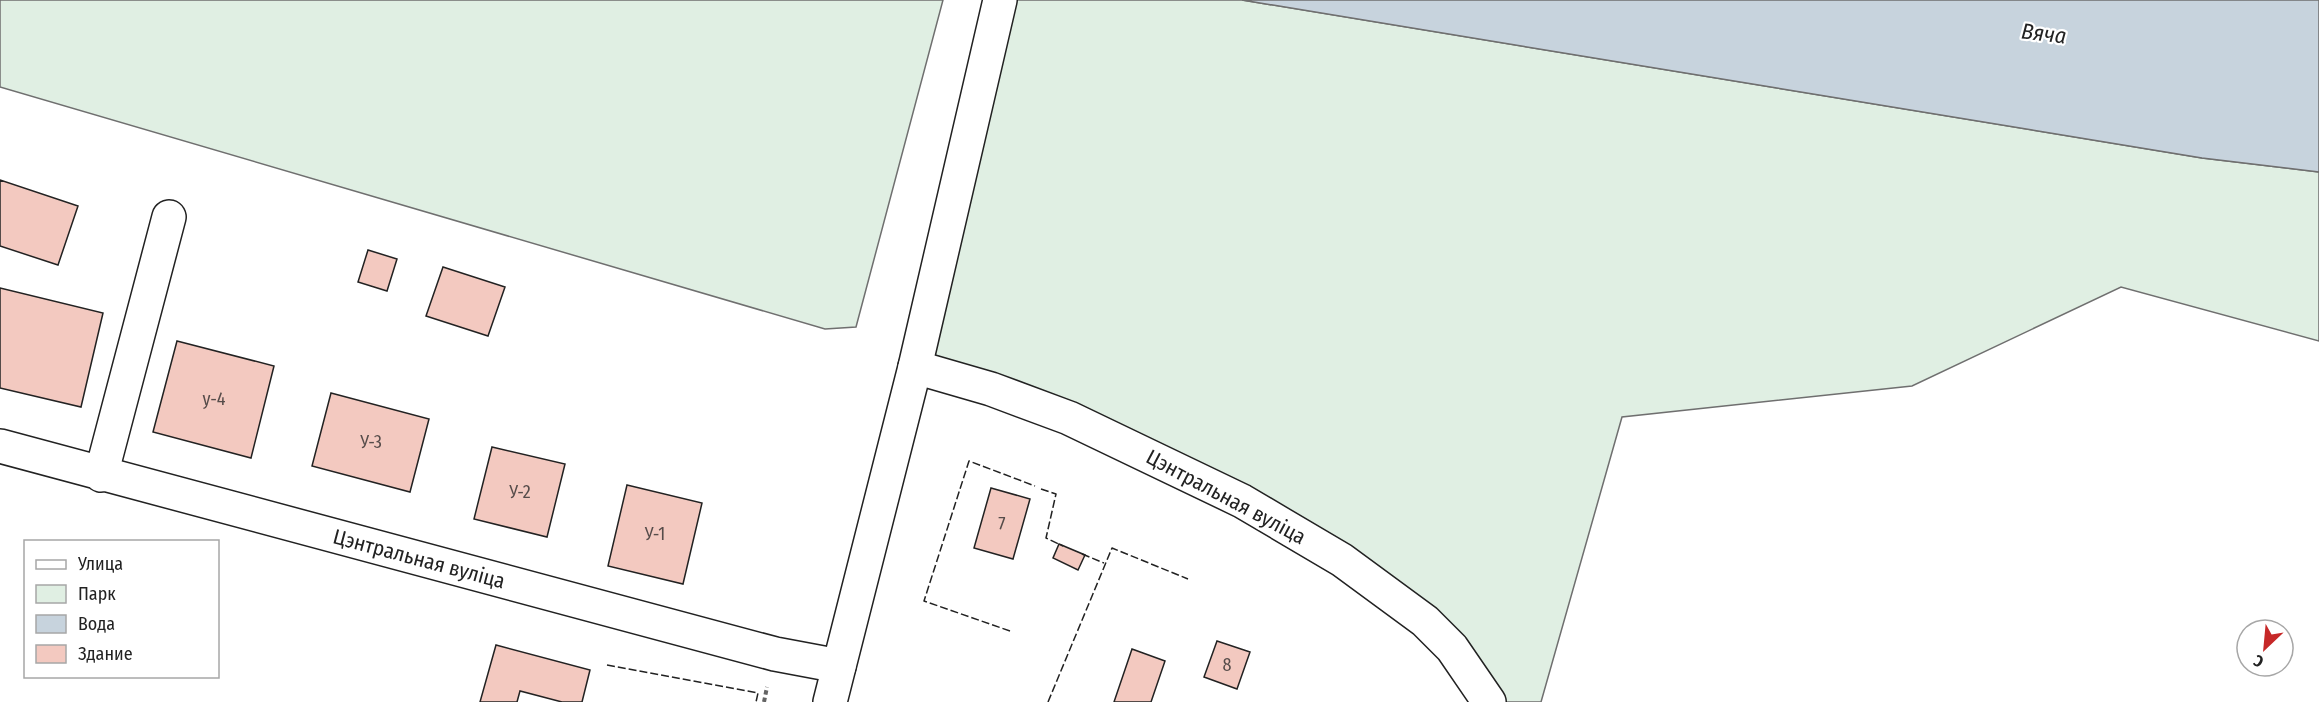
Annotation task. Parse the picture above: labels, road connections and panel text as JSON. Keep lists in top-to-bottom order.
{
  "streets": {
    "street": ["Цэнтральная вуліца"]
  },
  "water": ["Вяча"],
  "house_numbers": [
    "у-4",
    "У-3",
    "У-2",
    "7",
    "У-1",
    "8"
  ],
  "legend": [
    "Улица",
    "Парк",
    "Вода",
    "Здание"
  ],
  "north": "bottom left"
}
